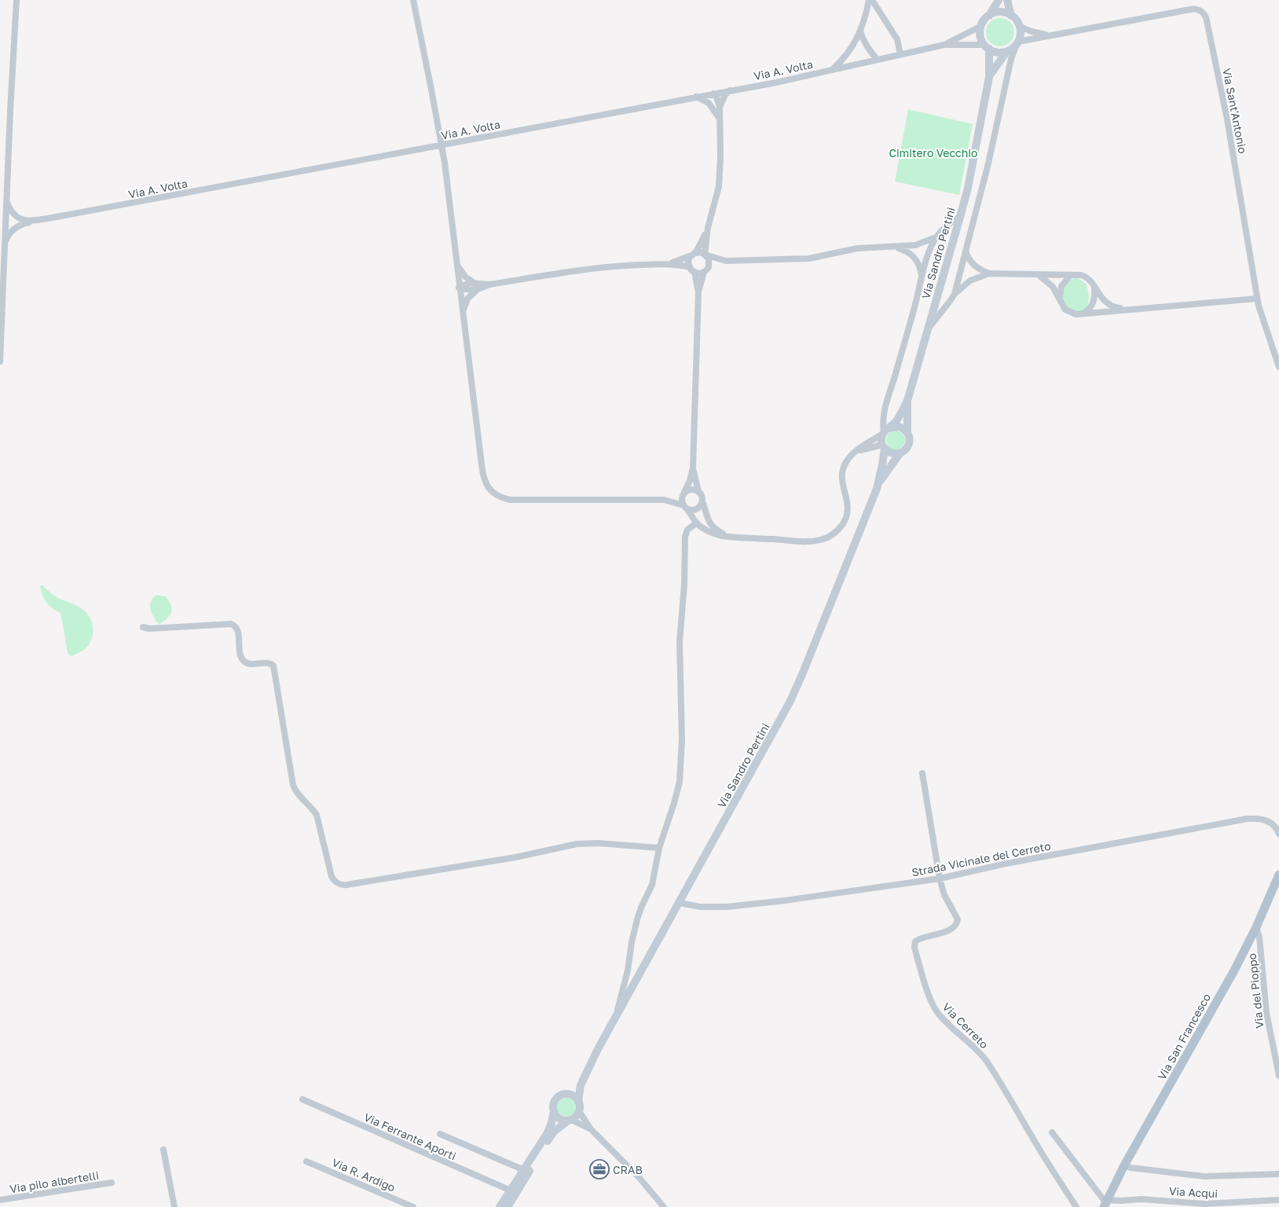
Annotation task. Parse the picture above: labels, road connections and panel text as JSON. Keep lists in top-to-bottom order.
{
  "streets": {
    "main road": ["Via Sandro Pertini", "Via San Francesco"],
    "street": [
      "Via A. Volta",
      "Via Sant'Antonio",
      "Strada Vicinale del Cerreto",
      "Via del Pioppo",
      "Via Cerreto",
      "Via Ferrante Aporti",
      "Via R. Ardigo",
      "Via pilo albertelli",
      "Via Acqui"
    ]
  },
  "crossings": [
    ["Via A. Volta", "Via Sant'Antonio"],
    ["Via A. Volta", "Via Sandro Pertini"],
    ["Via Sant'Antonio", "Via Sandro Pertini"],
    ["Via Sandro Pertini", "Strada Vicinale del Cerreto"],
    ["Via Sandro Pertini", "Via Ferrante Aporti"],
    ["Strada Vicinale del Cerreto", "Via Cerreto"],
    ["Via del Pioppo", "Via San Francesco"],
    ["Via San Francesco", "Via Acqui"]
  ],
  "parks": ["Cimitero Vecchio"],
  "places": {
    "office": ["CRAB"]
  }
}
